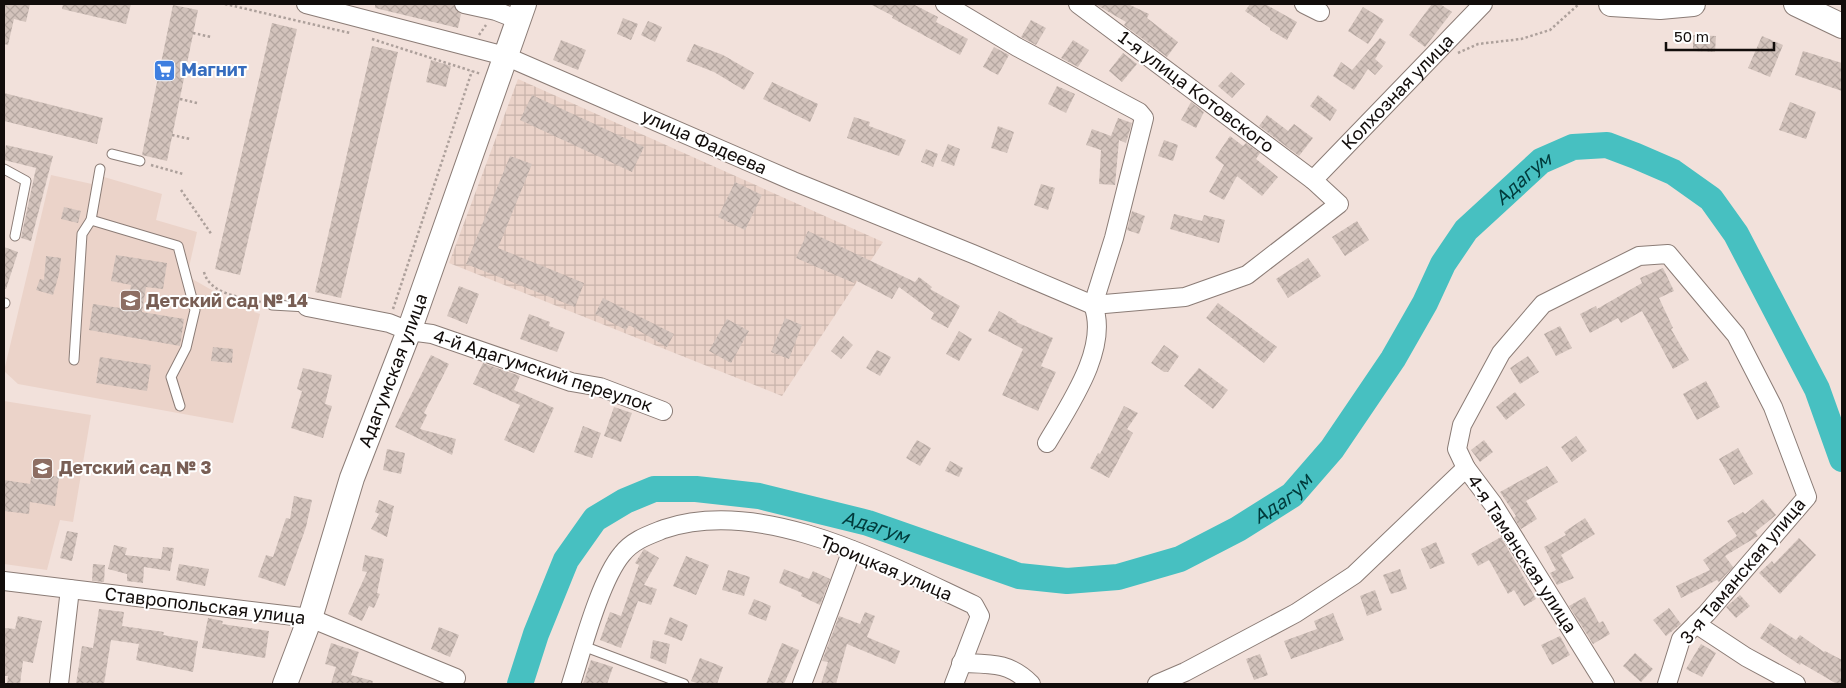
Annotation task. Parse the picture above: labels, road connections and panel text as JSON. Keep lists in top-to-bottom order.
{
  "streets": {
    "main road": ["Адагумская улица"],
    "street": [
      "1-я улица Котовского",
      "Колхозная улица",
      "улица Фадеева",
      "4-й Адагумский переулок",
      "4-я Таманская улица",
      "Троицкая улица",
      "3-я Таманская улица",
      "Ставропольская улица"
    ]
  },
  "crossings": [
    ["1-я улица Котовского", "Колхозная улица"],
    ["1-я улица Котовского", "улица Фадеева"],
    ["Колхозная улица", "улица Фадеева"],
    ["улица Фадеева", "Адагумская улица"],
    ["Адагумская улица", "4-й Адагумский переулок"],
    ["Адагумская улица", "Ставропольская улица"],
    ["4-я Таманская улица", "3-я Таманская улица"]
  ],
  "water": ["Адагум"],
  "places": {
    "supermarket": ["Магнит"],
    "school or university": ["Детский сад № 14", "Детский сад № 3"]
  },
  "scale_bar": "50 m"
}
